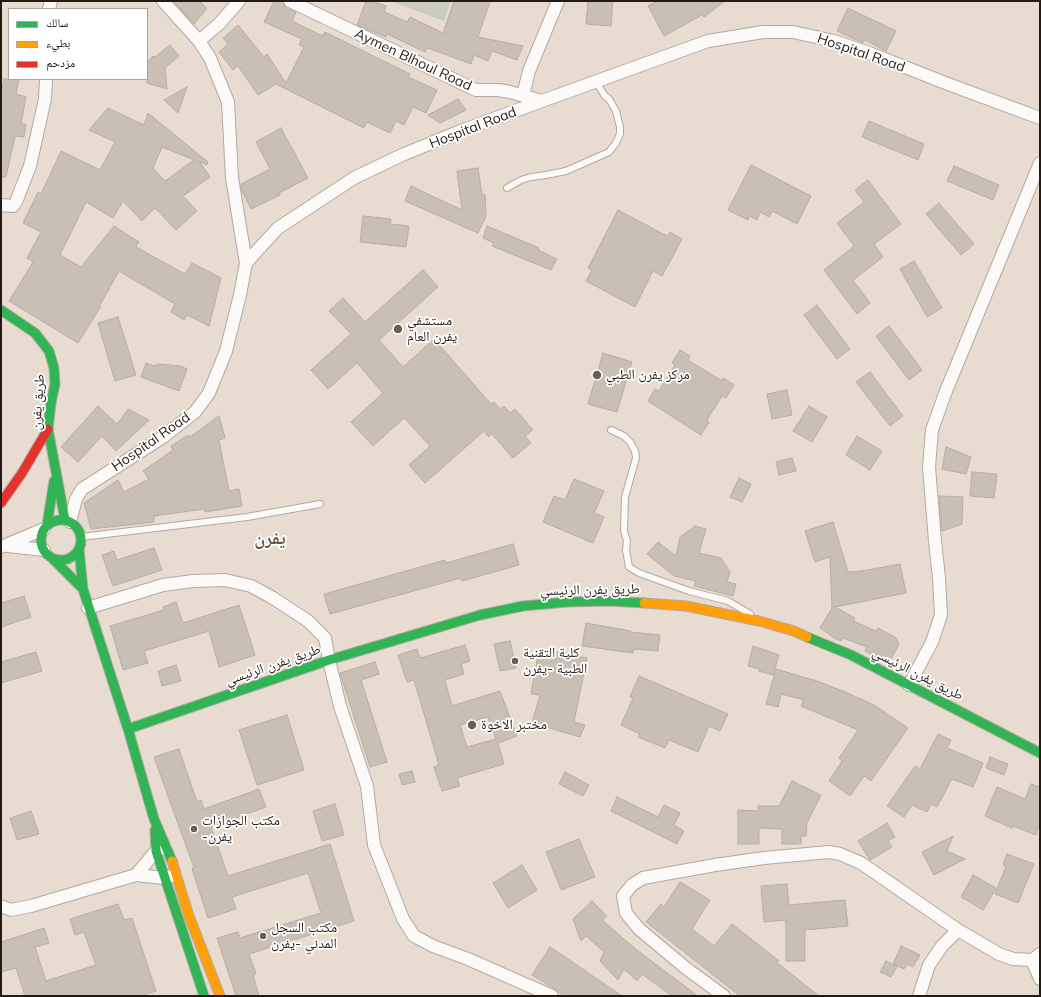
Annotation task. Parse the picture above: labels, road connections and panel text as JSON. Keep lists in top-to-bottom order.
{
  "streets": {
    "main road": ["طريق يفرن", "طريق يفرن الرئيسي"],
    "street": ["Hospital Road", "Aymen Blhoul Road"]
  },
  "crossings": [
    ["Hospital Road", "Aymen Blhoul Road"],
    ["Hospital Road", "طريق يفرن"]
  ],
  "districts": ["يفرن"],
  "places": [
    "مستشفي يفرن العام",
    "مركز يفرن الطبي",
    "كلية التقنية الطبية -يفرن",
    "مختبر الاخوة",
    "مكتب الجوازات -يفرن",
    "مكتب السجل المدني -يفرن"
  ],
  "legend": ["سالك", "بطيء", "مزدحم"]
}
